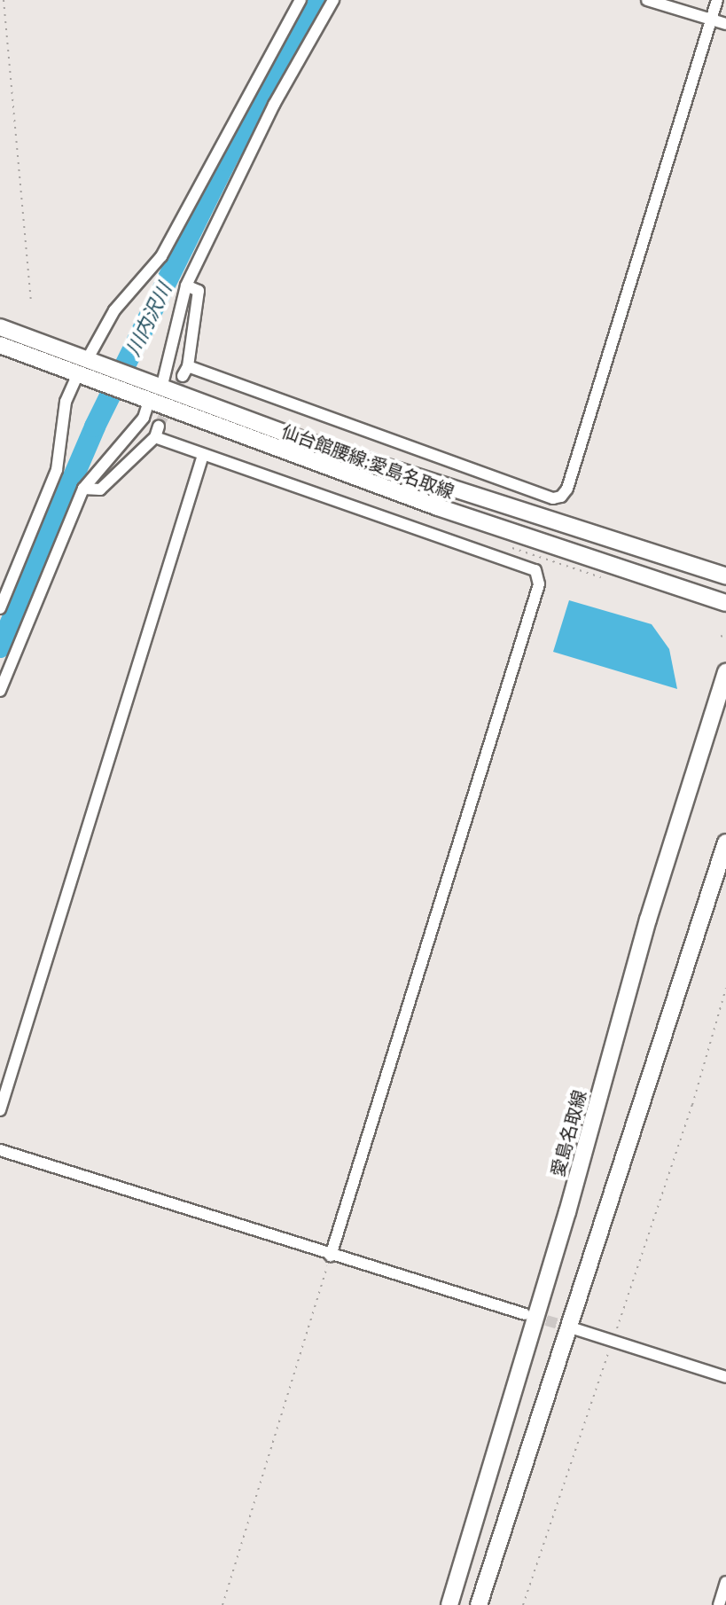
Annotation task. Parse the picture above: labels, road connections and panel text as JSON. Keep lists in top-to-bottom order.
{
  "streets": {
    "main road": ["仙台館腰線;愛島名取線", "愛島名取線"]
  },
  "water": ["川内沢川"]
}
